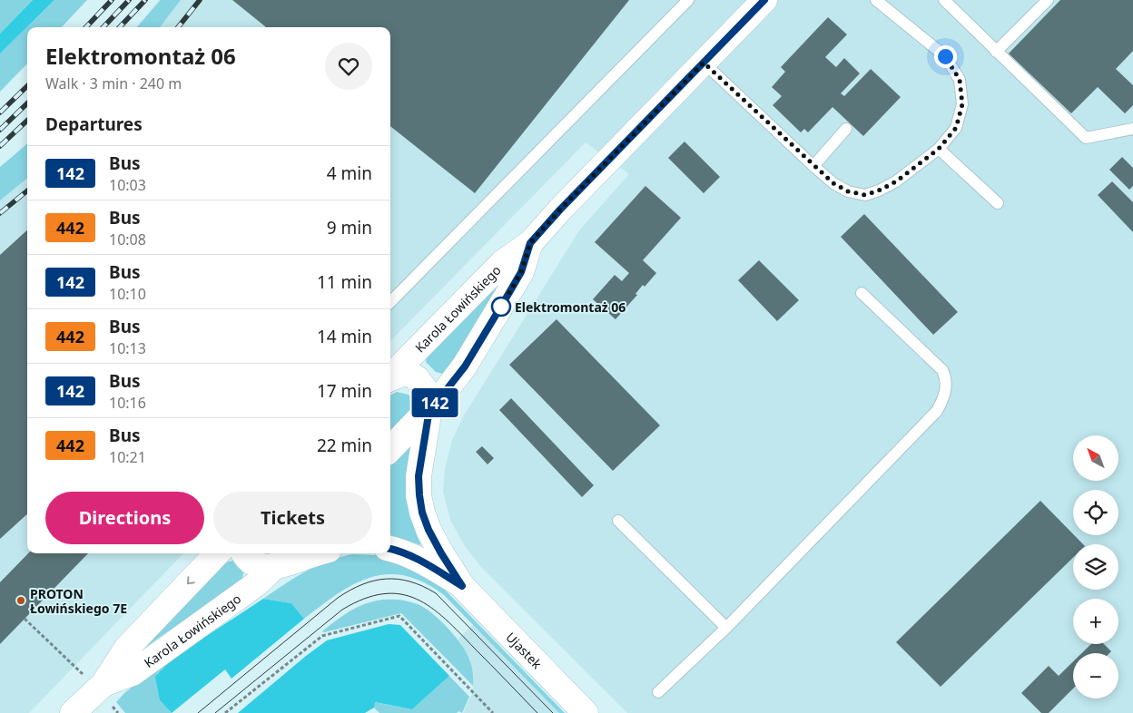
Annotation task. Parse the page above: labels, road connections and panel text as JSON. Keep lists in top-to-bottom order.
{
  "streets": {
    "street": ["Karola Łowińskiego", "Ujastek"]
  },
  "crossings": [
    ["Karola Łowińskiego", "Ujastek"]
  ],
  "places": ["Elektromontaż 06", "PROTON Łowińskiego 7E"],
  "lines": ["bus line 142"],
  "north": "top left",
  "page": {
    "on_map": "142",
    "heading": [
      ["Elektromontaż 06", "Walk · 3 min · 240 m"],
      "Departures"
    ],
    "list": [
      {
        "mark": "142",
        "name": "Bus",
        "note": "10:03",
        "value": "4 min"
      },
      {
        "mark": "442",
        "name": "Bus",
        "note": "10:08",
        "value": "9 min"
      },
      {
        "mark": "142",
        "name": "Bus",
        "note": "10:10",
        "value": "11 min"
      },
      {
        "mark": "442",
        "name": "Bus",
        "note": "10:13",
        "value": "14 min"
      },
      {
        "mark": "142",
        "name": "Bus",
        "note": "10:16",
        "value": "17 min"
      },
      {
        "mark": "442",
        "name": "Bus",
        "note": "10:21",
        "value": "22 min"
      }
    ],
    "map_buttons": ["+", "−"],
    "buttons": ["Directions", "Tickets"]
  }
}
